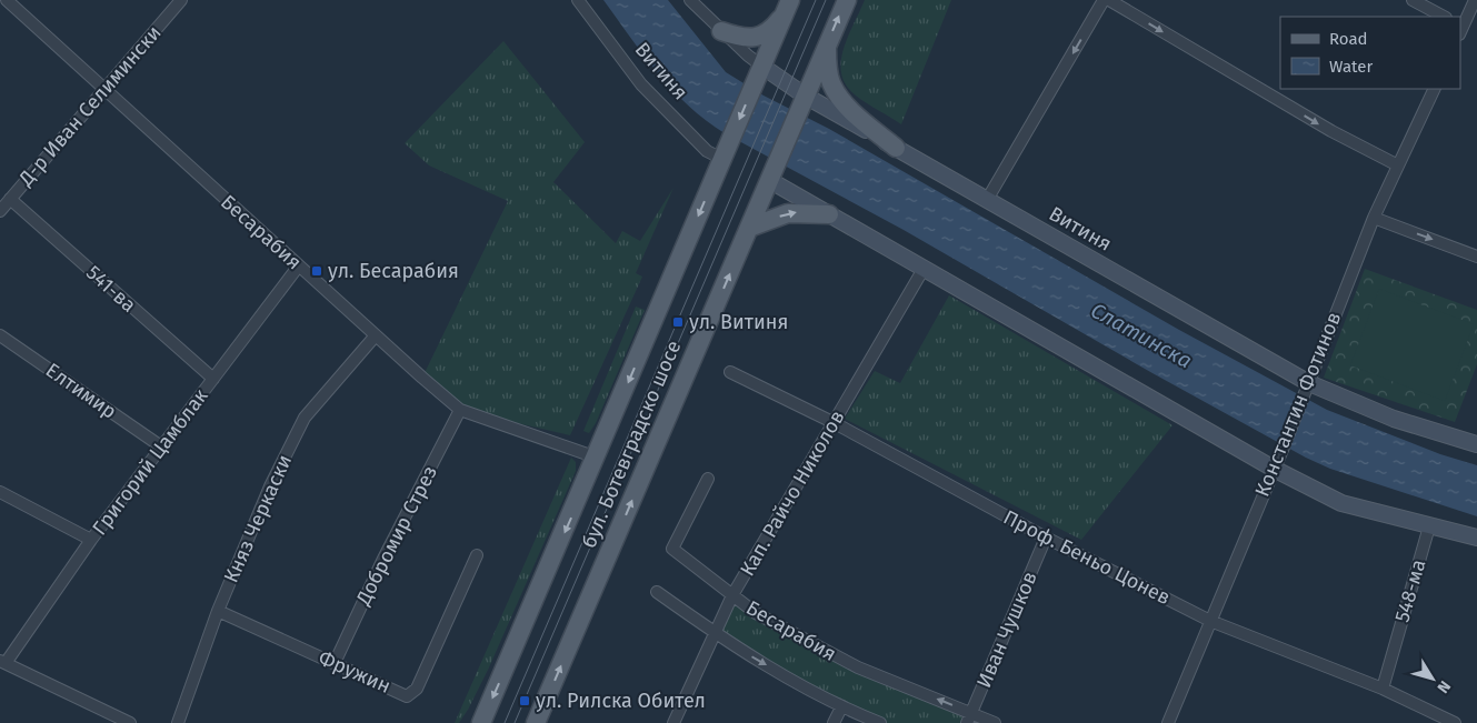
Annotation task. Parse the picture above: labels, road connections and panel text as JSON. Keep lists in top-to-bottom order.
{
  "streets": {
    "main road": ["бул. Ботевградско шосе"],
    "street": [
      "Витиня",
      "Д-р Иван Селимински",
      "Бесарабия",
      "541-ва",
      "Елтимир",
      "Константин Фотинов",
      "Григорий Цамблак",
      "Кап. Райчо Николов",
      "Княз Черкаски",
      "Добромир Стрез",
      "Проф. Беньо Цонев",
      "548-ма",
      "Иван Чушков",
      "Фружин"
    ]
  },
  "crossings": [
    ["Витиня", "Константин Фотинов"],
    ["Витиня", "бул. Ботевградско шосе"],
    ["Д-р Иван Селимински", "Бесарабия"],
    ["Д-р Иван Селимински", "541-ва"],
    ["Бесарабия", "бул. Ботевградско шосе"],
    ["Бесарабия", "Григорий Цамблак"],
    ["Бесарабия", "Кап. Райчо Николов"],
    ["Бесарабия", "Княз Черкаски"],
    ["Бесарабия", "Добромир Стрез"],
    ["Бесарабия", "Иван Чушков"],
    ["541-ва", "Григорий Цамблак"],
    ["Елтимир", "Григорий Цамблак"],
    ["Константин Фотинов", "Проф. Беньо Цонев"],
    ["Кап. Райчо Николов", "Проф. Беньо Цонев"],
    ["Княз Черкаски", "Фружин"],
    ["Добромир Стрез", "Фружин"],
    ["Проф. Беньо Цонев", "548-ма"],
    ["Проф. Беньо Цонев", "Иван Чушков"]
  ],
  "water": ["Слатинска"],
  "places": {
    "transit": ["ул. Бесарабия", "ул. Витиня", "ул. Рилска Обител"]
  },
  "legend": ["Road", "Water"],
  "north": "bottom right"
}
